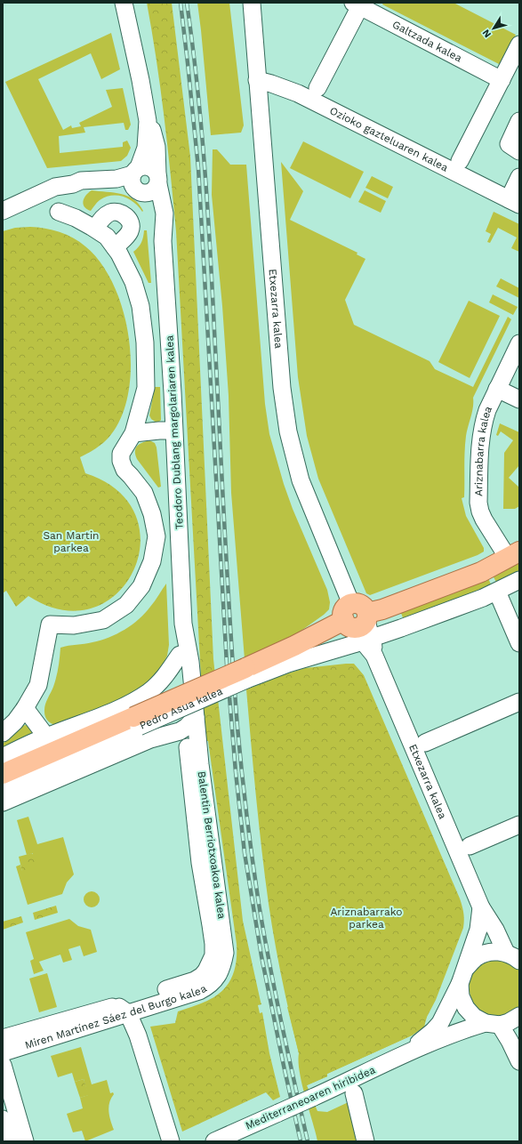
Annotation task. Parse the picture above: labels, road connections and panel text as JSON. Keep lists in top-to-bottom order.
{
  "streets": {
    "main road": ["Pedro Asua kalea"],
    "street": [
      "Galtzada kalea",
      "Ozioko gazteluaren kalea",
      "Etxezarra kalea",
      "Teodoro Dublang margolariaren kalea",
      "Ariznabarra kalea",
      "Balentin Berriotxoakoa kalea",
      "Miren Martínez Sáez del Burgo kalea",
      "Mediterraneoaren hiribidea"
    ]
  },
  "crossings": [
    ["Ozioko gazteluaren kalea", "Etxezarra kalea"],
    ["Etxezarra kalea", "Pedro Asua kalea"],
    ["Teodoro Dublang margolariaren kalea", "Pedro Asua kalea"],
    ["Teodoro Dublang margolariaren kalea", "Balentin Berriotxoakoa kalea"],
    ["Pedro Asua kalea", "Balentin Berriotxoakoa kalea"],
    ["Balentin Berriotxoakoa kalea", "Miren Martínez Sáez del Burgo kalea"]
  ],
  "parks": ["San Martin parkea", "Ariznabarrako parkea"],
  "north": "bottom left"
}
